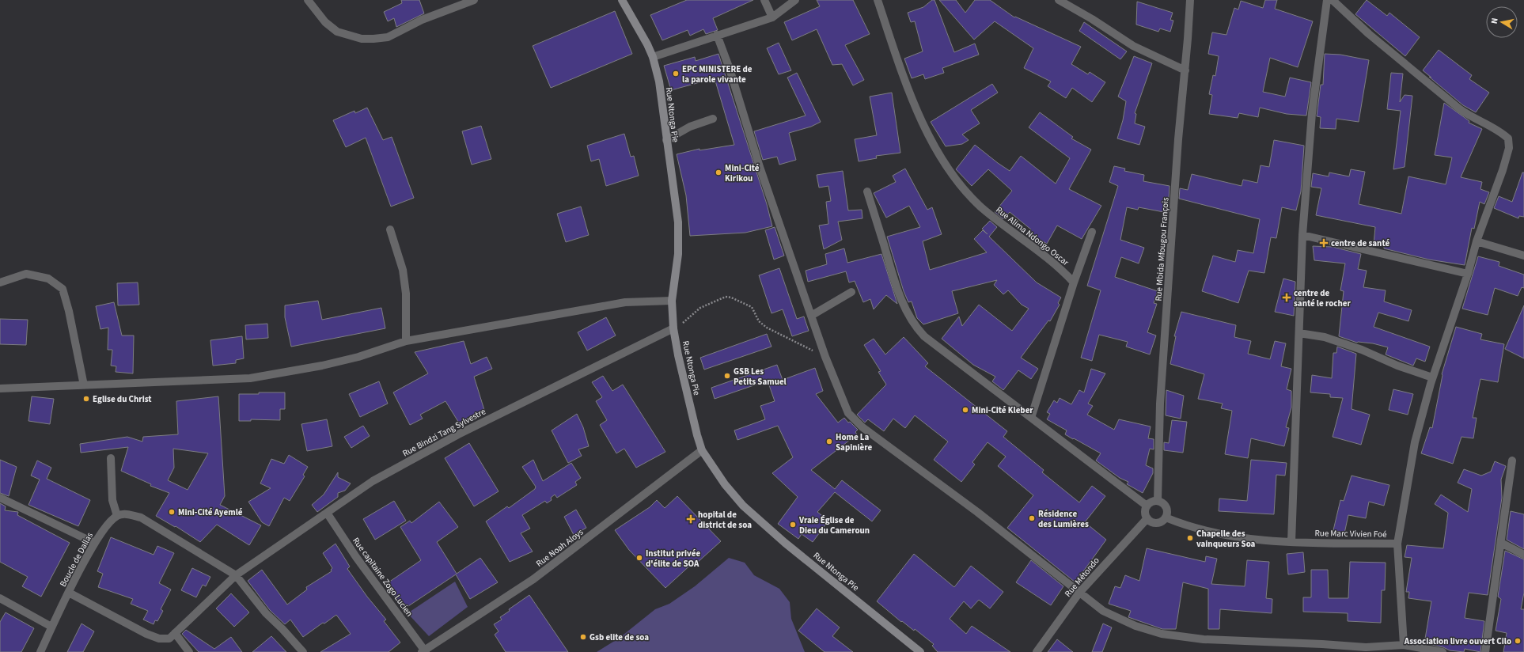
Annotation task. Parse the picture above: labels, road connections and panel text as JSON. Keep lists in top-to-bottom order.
{
  "streets": {
    "street": [
      "Rue Ntonga Pie",
      "Rue Alima Ndongo Oscar",
      "Rue Mbida Mfougou François",
      "Rue Bindzi Tang Sylvestre",
      "Rue Marc Vivien Foé",
      "Rue Noah Aloys",
      "Boucle de Dallas",
      "Rue capitaine Zogo Lucien",
      "Rue Métondo"
    ]
  },
  "crossings": [
    ["Rue Ntonga Pie", "Rue Bindzi Tang Sylvestre"],
    ["Rue Ntonga Pie", "Rue Noah Aloys"],
    ["Rue Mbida Mfougou François", "Rue Marc Vivien Foé"],
    ["Rue Mbida Mfougou François", "Rue Métondo"],
    ["Rue Bindzi Tang Sylvestre", "Rue capitaine Zogo Lucien"],
    ["Rue Marc Vivien Foé", "Rue Métondo"],
    ["Rue Noah Aloys", "Rue capitaine Zogo Lucien"]
  ],
  "places": {
    "other": [
      "EPC MINISTERE de la parole vivante",
      "Mini-Cité Kirikou",
      "GSB Les Petits Samuel",
      "Eglise du Christ",
      "Mini-Cité Kleber",
      "Home La Sapinière",
      "Mini-Cité Ayemlé",
      "Résidence des Lumières",
      "Vraie Église de Dieu du Cameroun",
      "Chapelle des vainqueurs Soa",
      "Institut privée d'élite de SOA",
      "Gsb elite de soa",
      "Association livre ouvert Cilo"
    ],
    "health": ["centre de santé", "centre de santé le rocher", "hopital de district de soa"]
  },
  "north": "left"
}
